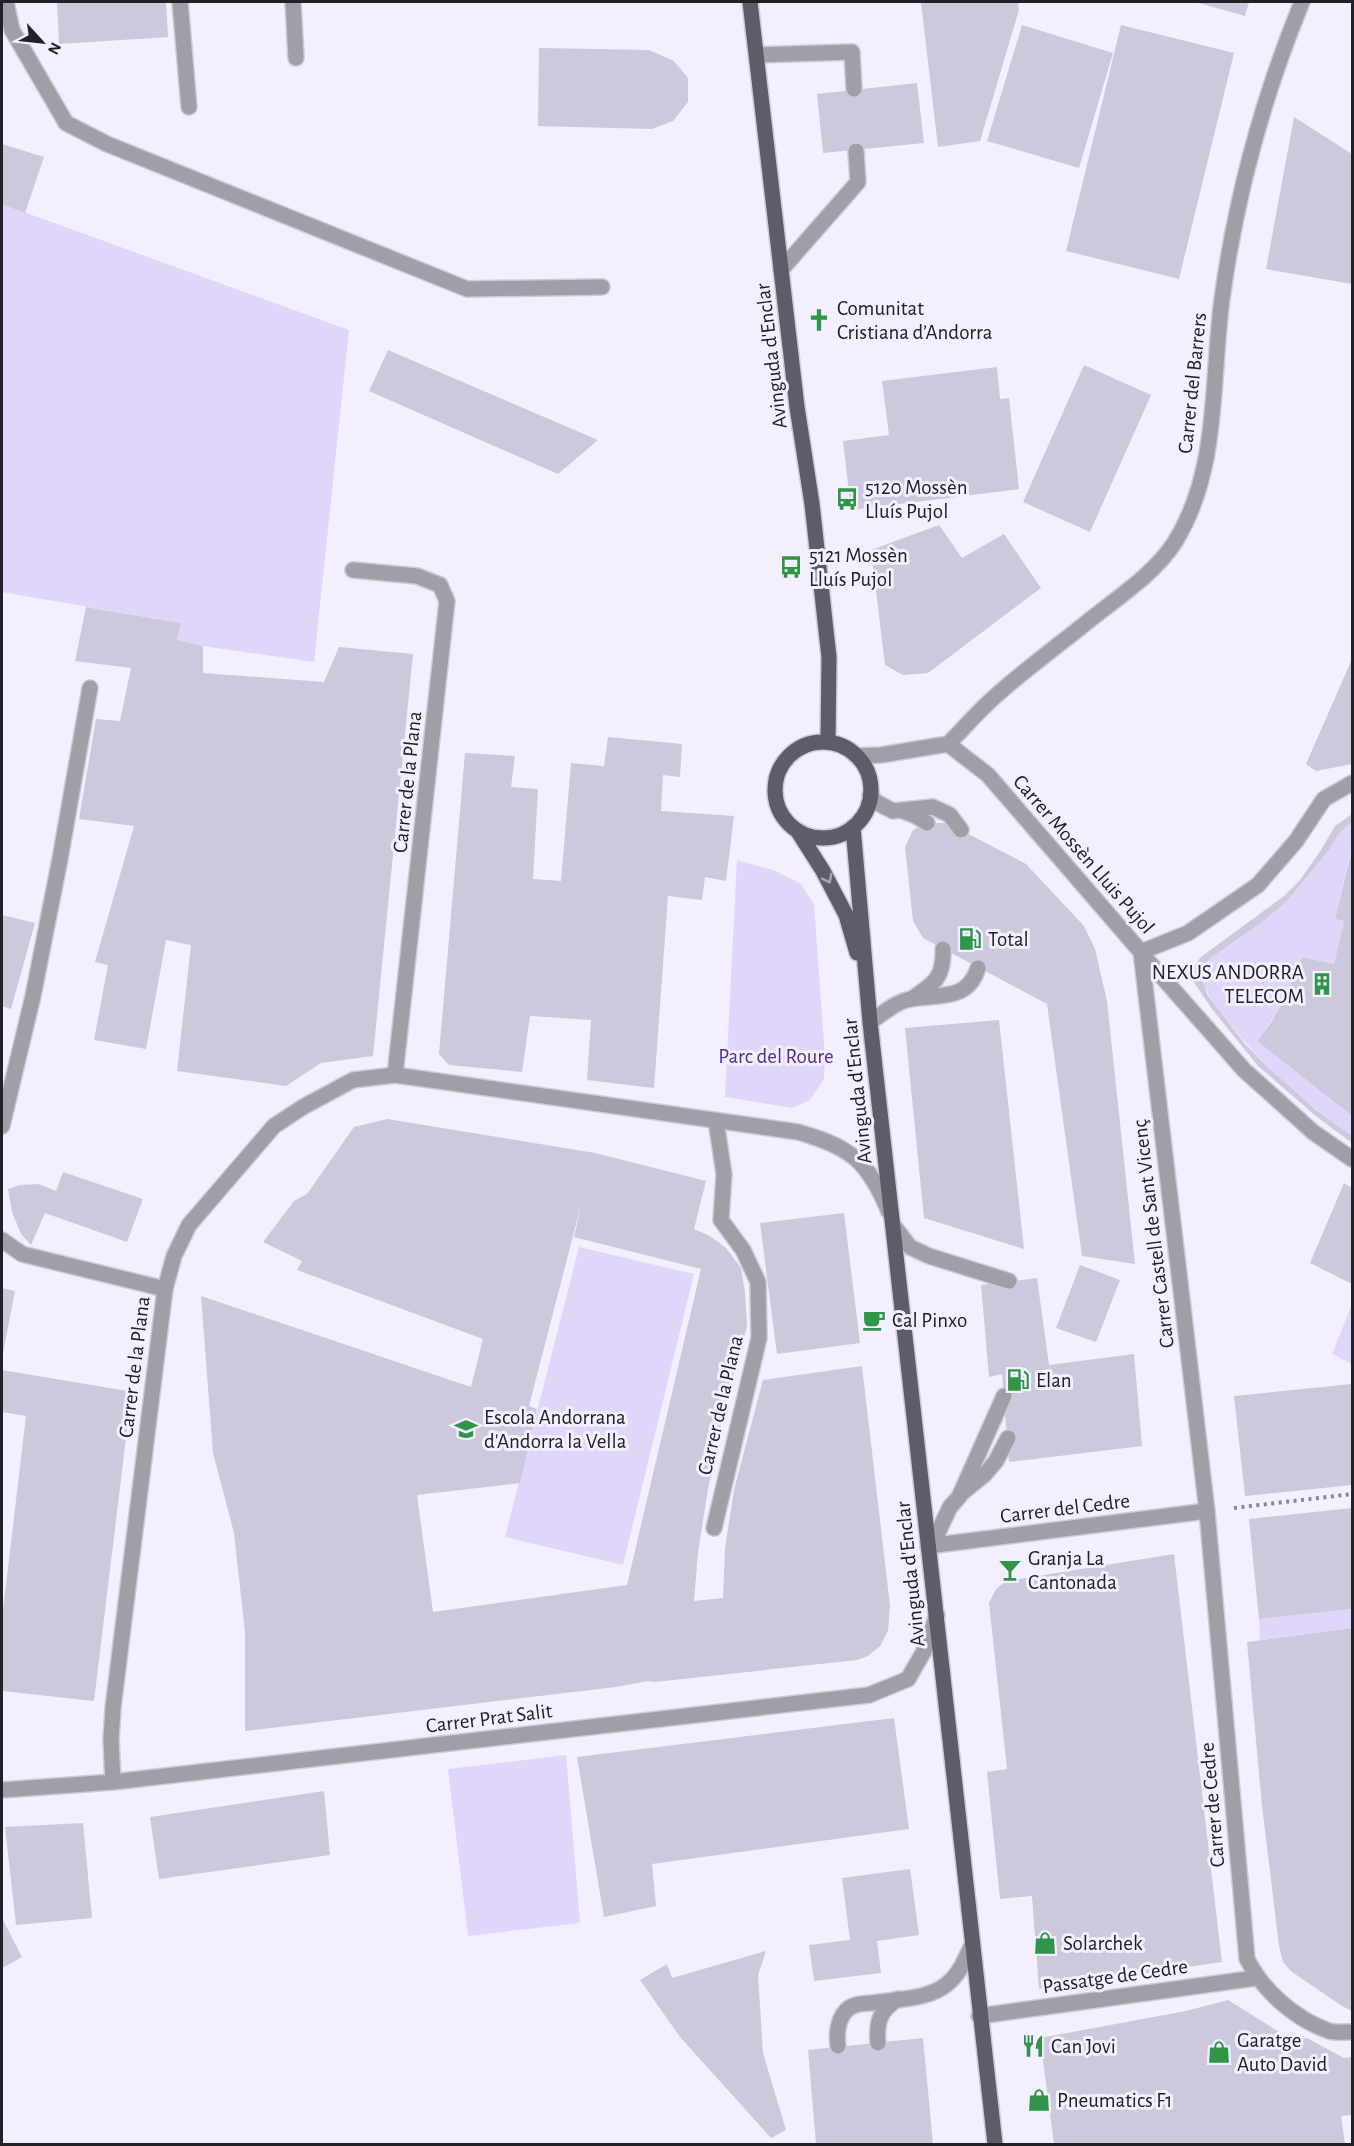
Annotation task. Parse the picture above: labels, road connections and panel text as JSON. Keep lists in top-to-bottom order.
{
  "streets": {
    "main road": ["Avinguda d'Enclar"],
    "street": [
      "Carrer del Barrers",
      "Carrer de la Plana",
      "Carrer Mossèn Lluis Pujol",
      "Carrer Castell de Sant Vicenç",
      "Carrer del Cedre",
      "Carrer Prat Salit",
      "Carrer de Cedre",
      "Passatge de Cedre"
    ]
  },
  "crossings": [
    ["Avinguda d'Enclar", "Carrer de la Plana"],
    ["Avinguda d'Enclar", "Carrer del Cedre"],
    ["Avinguda d'Enclar", "Carrer Prat Salit"],
    ["Avinguda d'Enclar", "Passatge de Cedre"],
    ["Carrer del Barrers", "Carrer Mossèn Lluis Pujol"],
    ["Carrer de la Plana", "Carrer Prat Salit"],
    ["Carrer Mossèn Lluis Pujol", "Carrer Castell de Sant Vicenç"],
    ["Carrer Castell de Sant Vicenç", "Carrer del Cedre"],
    ["Carrer Castell de Sant Vicenç", "Carrer de Cedre"],
    ["Carrer del Cedre", "Carrer de Cedre"],
    ["Carrer de Cedre", "Passatge de Cedre"]
  ],
  "parks": ["Parc del Roure"],
  "places": {
    "church": ["Comunitat Cristiana d’Andorra"],
    "bus stop": ["5120 Mossèn Lluís Pujol", "5121 Mossèn Lluís Pujol"],
    "fuel station": ["Total", "Elan"],
    "building": ["NEXUS ANDORRA TELECOM"],
    "cafe": ["Cal Pinxo"],
    "school or university": ["Escola Andorrana d'Andorra la Vella"],
    "bar": ["Granja La Cantonada"],
    "shop": ["Solarchek", "Garatge Auto David", "Pneumatics F1"],
    "restaurant": ["Can Jovi"]
  },
  "north": "bottom right"
}
